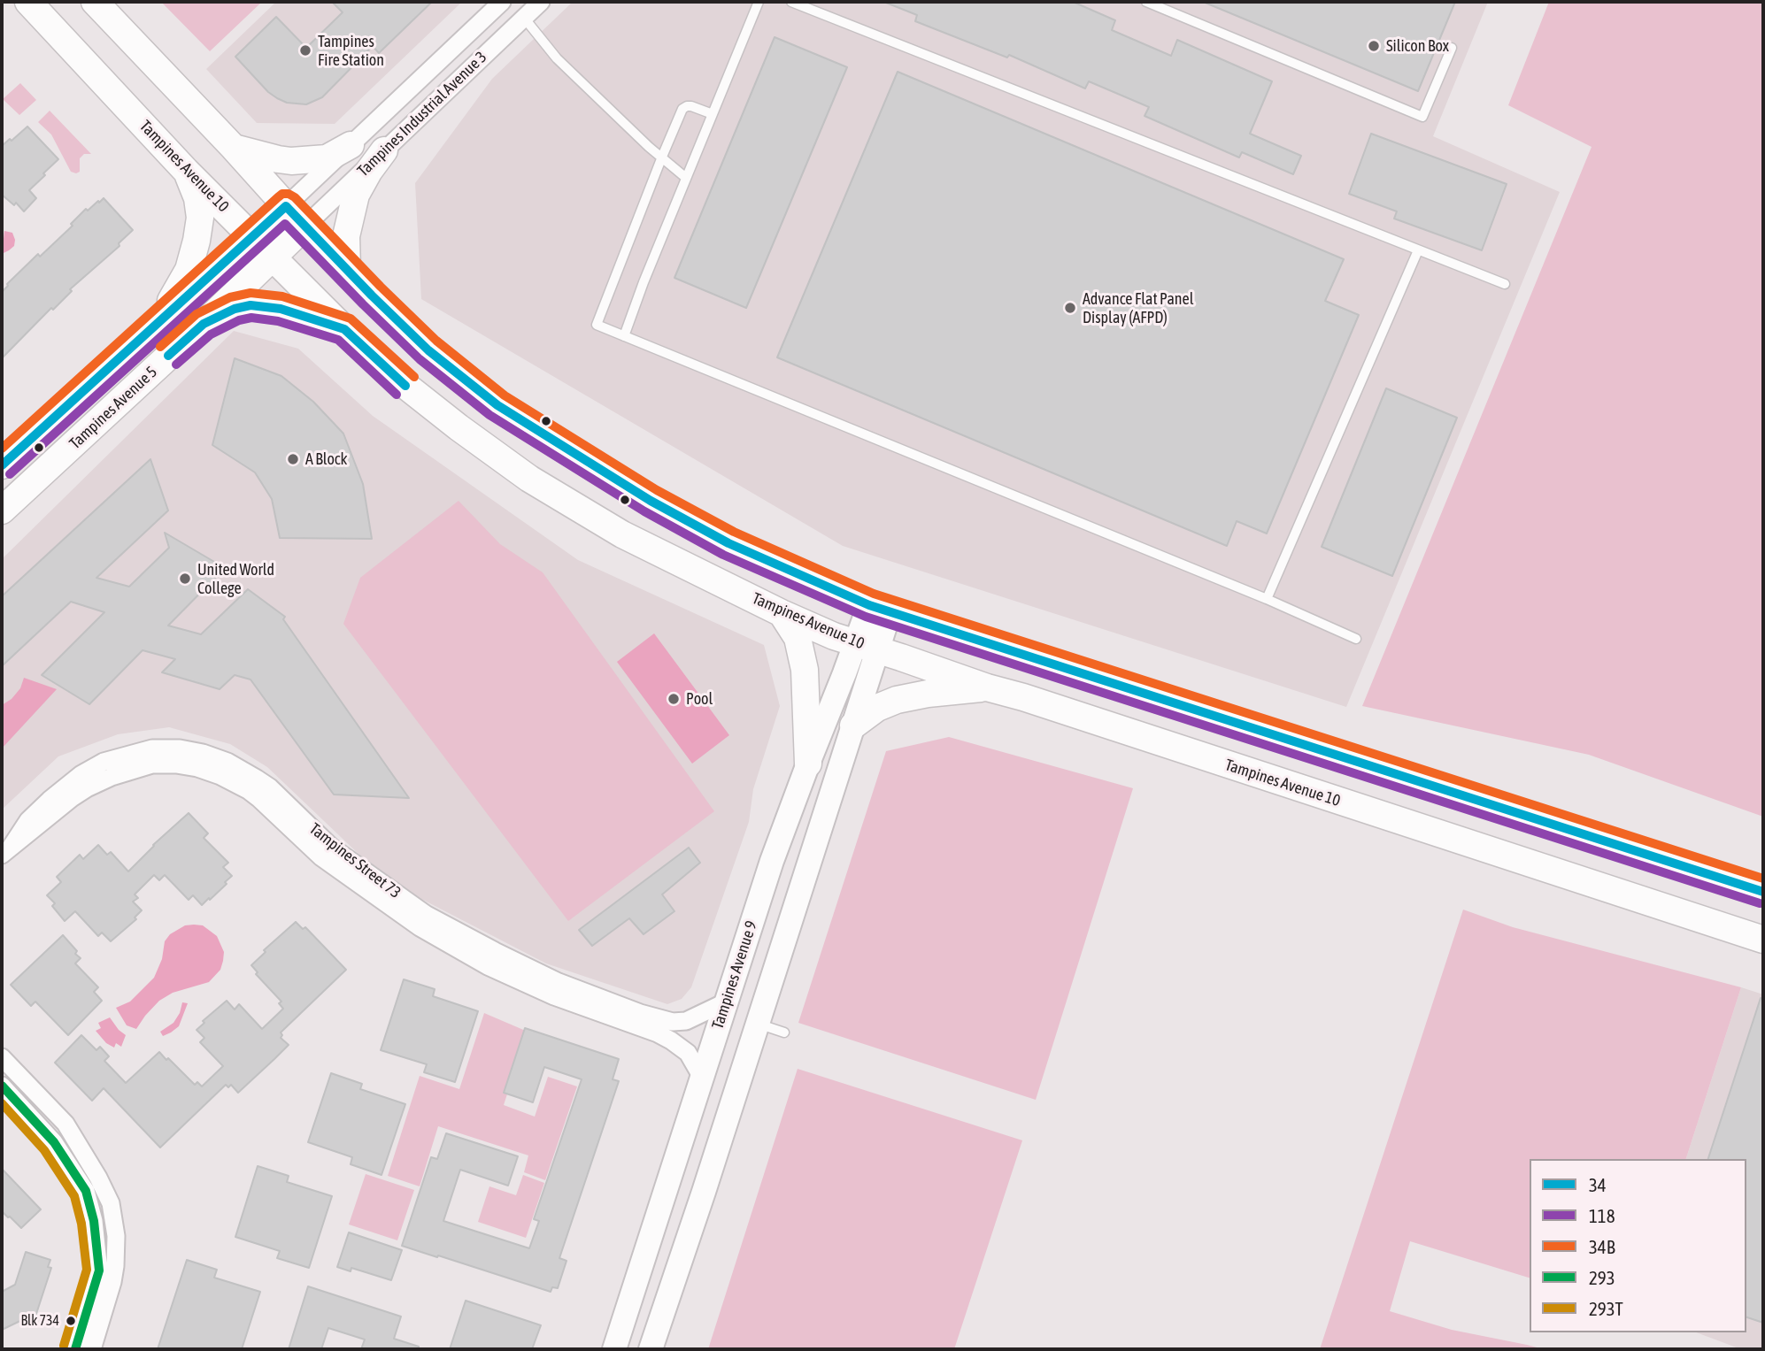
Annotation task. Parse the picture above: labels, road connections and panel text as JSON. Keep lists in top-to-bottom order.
{
  "streets": {
    "main road": ["Tampines Avenue 10", "Tampines Avenue 5", "Tampines Avenue 9"],
    "street": ["Tampines Industrial Avenue 3", "Tampines Street 73"]
  },
  "crossings": [
    ["Tampines Industrial Avenue 3", "Tampines Avenue 5"],
    ["Tampines Avenue 10", "Tampines Avenue 5"],
    ["Tampines Avenue 10", "Tampines Avenue 9"],
    ["Tampines Street 73", "Tampines Avenue 9"]
  ],
  "places": [
    "Silicon Box",
    "Tampines Fire Station",
    "Advance Flat Panel Display (AFPD)",
    "A Block",
    "United World College",
    "Pool",
    "Blk 734"
  ],
  "lines": [
    "transit line 34B",
    "transit line 34",
    "transit line 118",
    "transit line 293",
    "transit line 293T"
  ],
  "legend": [
    "34",
    "118",
    "34B",
    "293",
    "293T"
  ]
}
